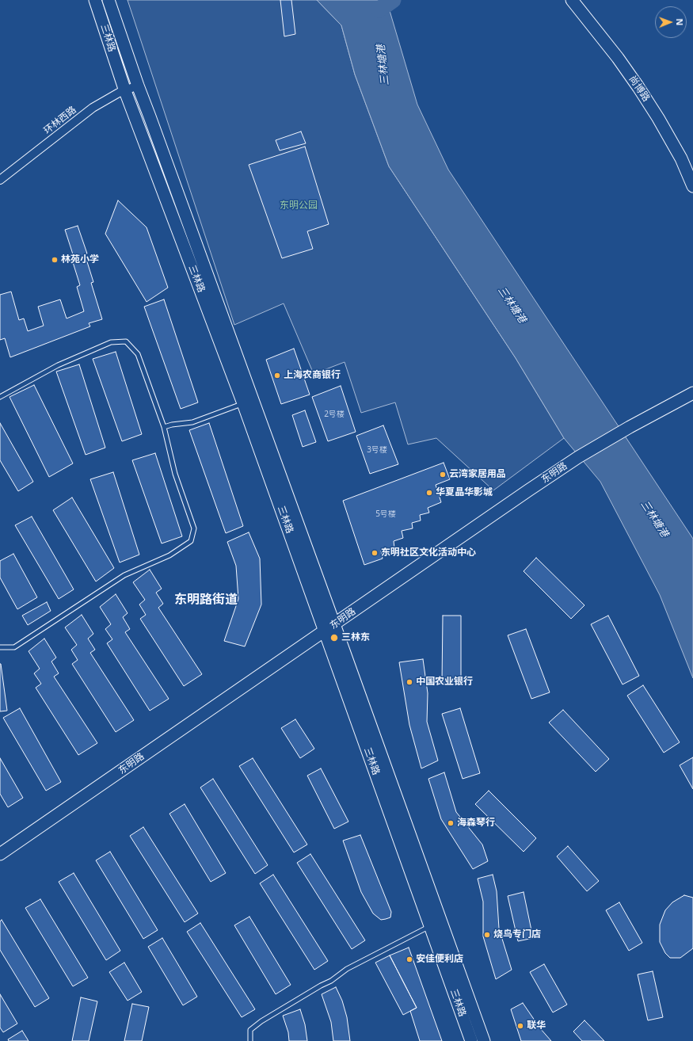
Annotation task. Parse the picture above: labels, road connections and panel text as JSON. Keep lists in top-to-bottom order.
{
  "streets": {
    "main road": ["三林路", "尚博路", "东明路"],
    "street": ["环林西路"]
  },
  "crossings": [
    ["三林路", "环林西路"],
    ["三林路", "东明路"]
  ],
  "districts": ["东明路街道"],
  "water": ["三林塘港"],
  "parks": ["东明公园"],
  "places": [
    "林苑小学",
    "上海农商银行",
    "云湾家居用品",
    "华夏晶华影城",
    "东明社区文化活动中心",
    "三林东",
    "中国农业银行",
    "海森琴行",
    "烧鸟专门店",
    "安佳便利店",
    "联华"
  ],
  "house_numbers": ["2号楼", "3号楼", "5号楼"],
  "north": "right"
}
